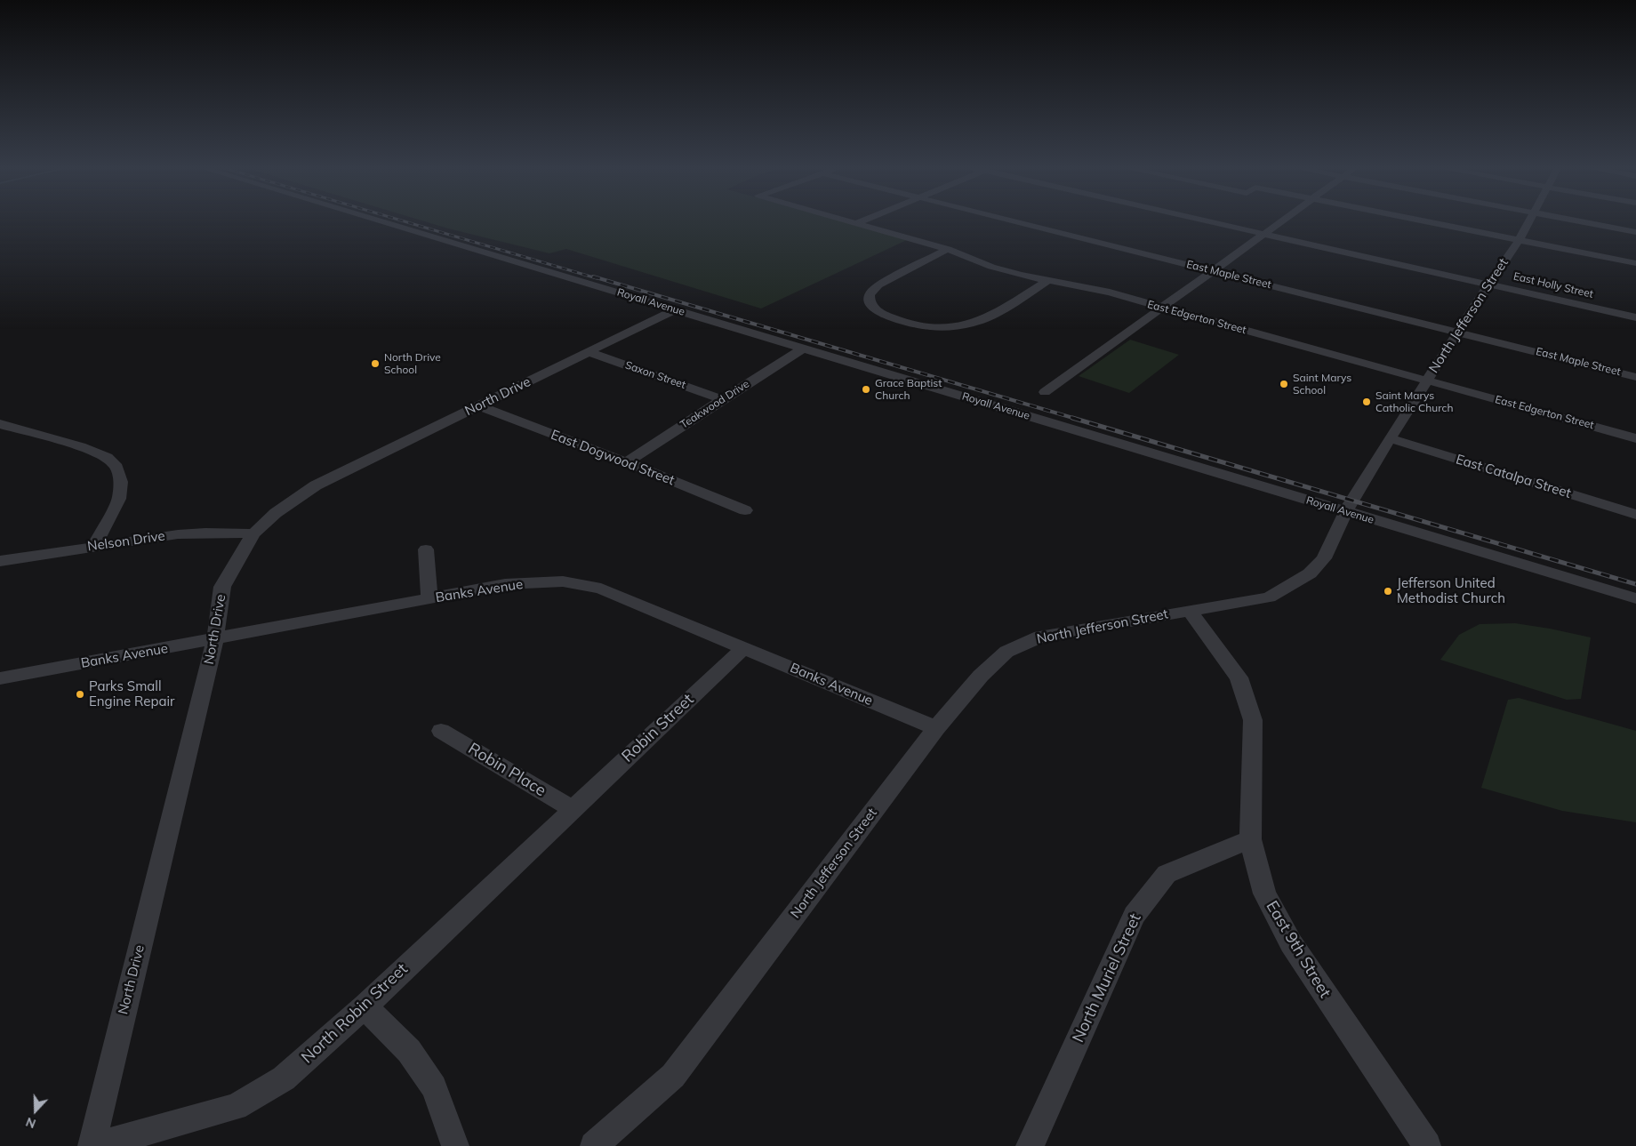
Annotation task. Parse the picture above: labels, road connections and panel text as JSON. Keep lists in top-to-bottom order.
{
  "streets": {
    "street": [
      "East Maple Street",
      "East Holly Street",
      "Royall Avenue",
      "North Jefferson Street",
      "East Edgerton Street",
      "Saxon Street",
      "North Drive",
      "Teakwood Drive",
      "East Dogwood Street",
      "East Catalpa Street",
      "Nelson Drive",
      "Banks Avenue",
      "Robin Street",
      "Robin Place",
      "East 9th Street",
      "North Muriel Street",
      "North Robin Street"
    ]
  },
  "crossings": [
    ["East Maple Street", "North Jefferson Street"],
    ["East Holly Street", "North Jefferson Street"],
    ["Royall Avenue", "North Jefferson Street"],
    ["Royall Avenue", "North Drive"],
    ["Royall Avenue", "Teakwood Drive"],
    ["North Jefferson Street", "East Edgerton Street"],
    ["North Jefferson Street", "East Catalpa Street"],
    ["North Jefferson Street", "Banks Avenue"],
    ["North Jefferson Street", "East 9th Street"],
    ["Saxon Street", "North Drive"],
    ["Saxon Street", "Teakwood Drive"],
    ["North Drive", "East Dogwood Street"],
    ["North Drive", "Nelson Drive"],
    ["North Drive", "Banks Avenue"],
    ["Teakwood Drive", "East Dogwood Street"],
    ["Banks Avenue", "Robin Street"],
    ["Robin Street", "Robin Place"],
    ["Robin Street", "North Robin Street"],
    ["Robin Place", "North Robin Street"],
    ["East 9th Street", "North Muriel Street"]
  ],
  "places": [
    "North Drive School",
    "Saint Marys School",
    "Grace Baptist Church",
    "Saint Marys Catholic Church",
    "Jefferson United Methodist Church",
    "Parks Small Engine Repair"
  ],
  "north": "bottom"
}
